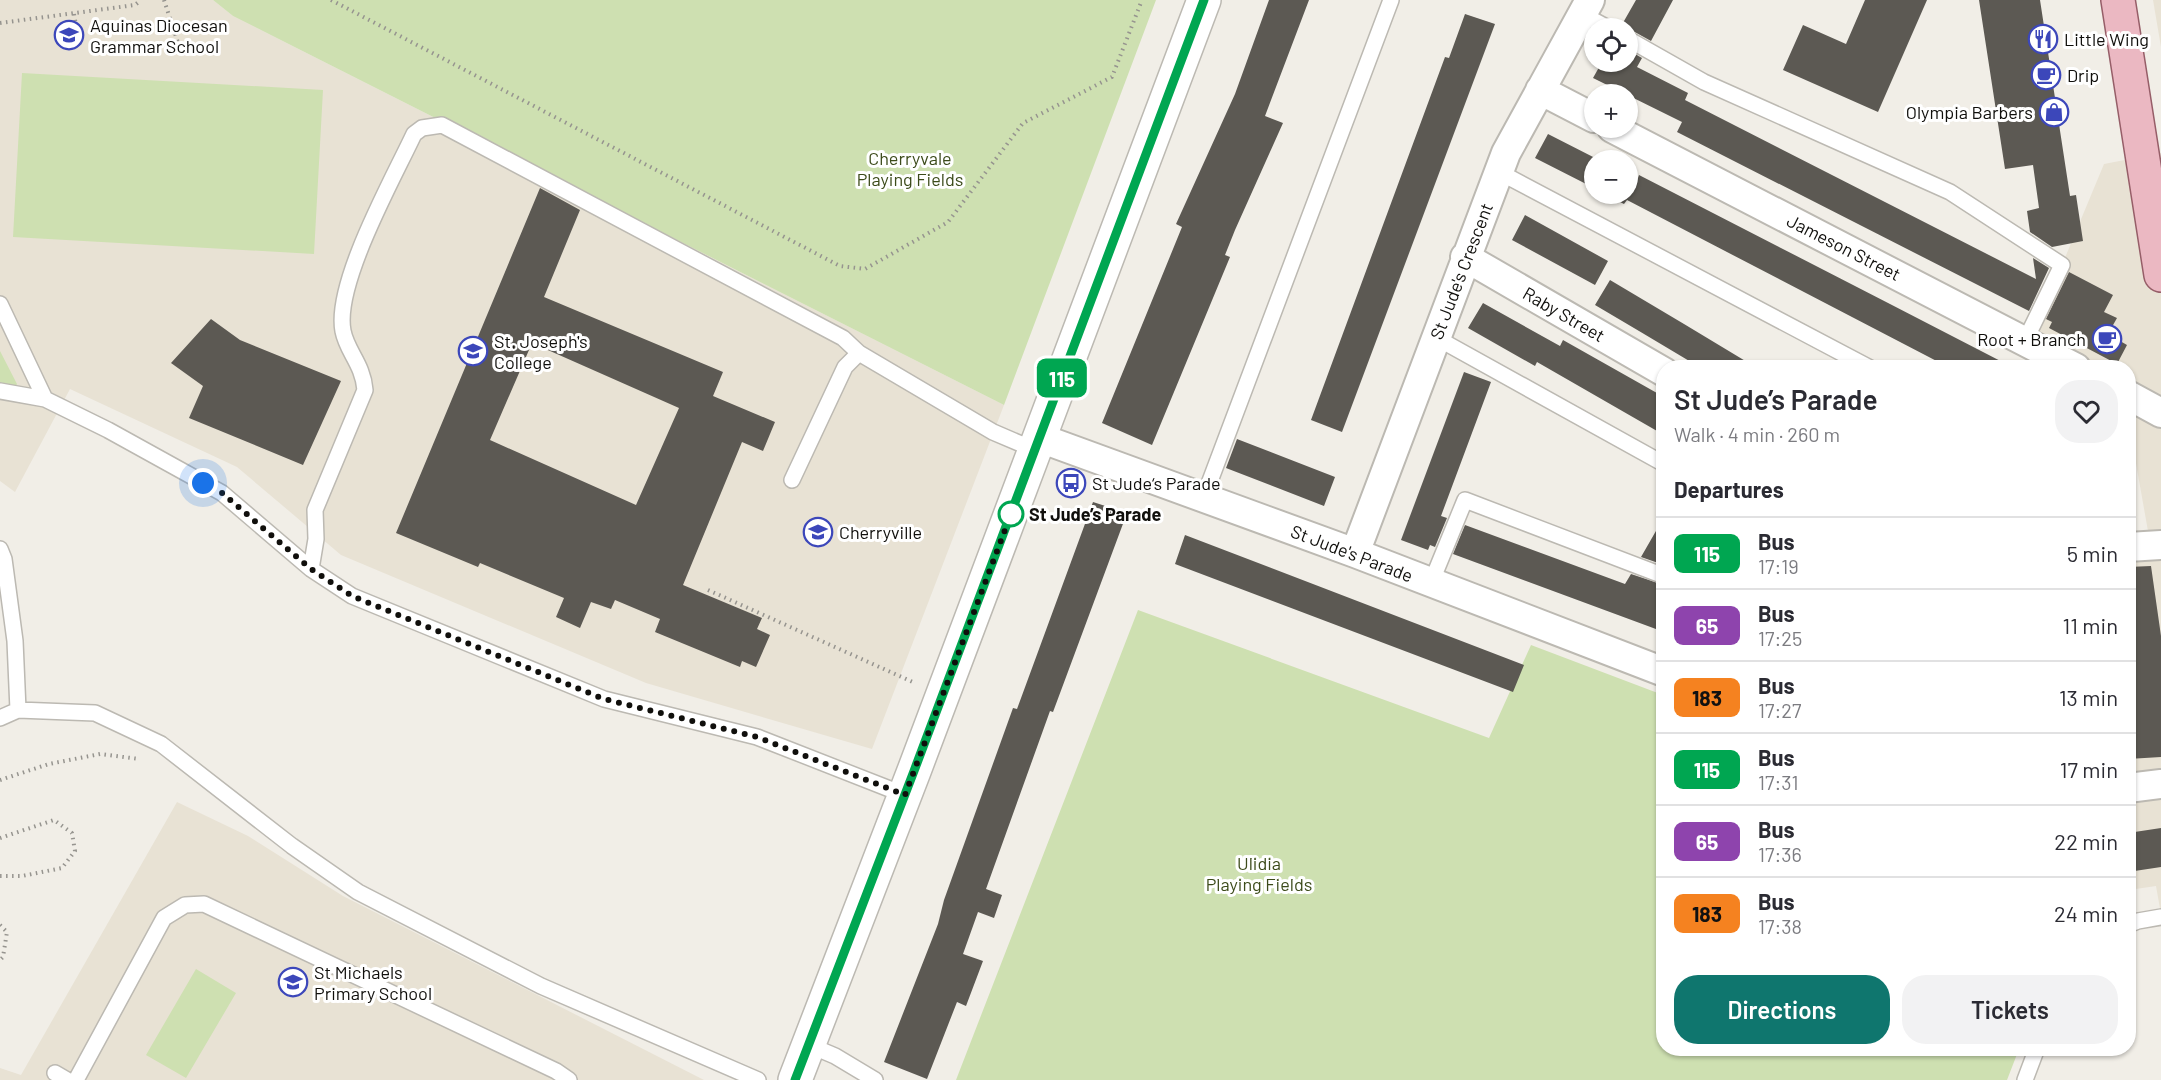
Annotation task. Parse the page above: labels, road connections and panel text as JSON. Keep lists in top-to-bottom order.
{
  "streets": {
    "street": [
      "Jameson Street",
      "St Jude's Crescent",
      "Raby Street",
      "St Jude's Parade"
    ]
  },
  "crossings": [
    ["St Jude's Crescent", "Raby Street"],
    ["St Jude's Crescent", "St Jude's Parade"]
  ],
  "parks": ["Cherryvale Playing Fields", "Ulidia Playing Fields"],
  "places": {
    "school or university": [
      "Aquinas Diocesan Grammar School",
      "St. Joseph's College",
      "Cherryville",
      "St Michaels Primary School"
    ],
    "restaurant": ["Little Wing"],
    "cafe": ["Drip", "Root + Branch"],
    "shop": ["Olympia Barbers"],
    "bus stop": ["St Jude‘s Parade"],
    "other": ["St Jude’s Parade"]
  },
  "lines": ["bus line 115"],
  "page": {
    "on_map": "115",
    "map_buttons": ["+", "−"],
    "heading": [
      ["St Jude’s Parade", "Walk · 4 min · 260 m"],
      "Departures"
    ],
    "list": [
      {
        "mark": "115",
        "name": "Bus",
        "note": "17:19",
        "value": "5 min"
      },
      {
        "mark": "65",
        "name": "Bus",
        "note": "17:25",
        "value": "11 min"
      },
      {
        "mark": "183",
        "name": "Bus",
        "note": "17:27",
        "value": "13 min"
      },
      {
        "mark": "115",
        "name": "Bus",
        "note": "17:31",
        "value": "17 min"
      },
      {
        "mark": "65",
        "name": "Bus",
        "note": "17:36",
        "value": "22 min"
      },
      {
        "mark": "183",
        "name": "Bus",
        "note": "17:38",
        "value": "24 min"
      }
    ],
    "buttons": ["Directions", "Tickets"]
  }
}
